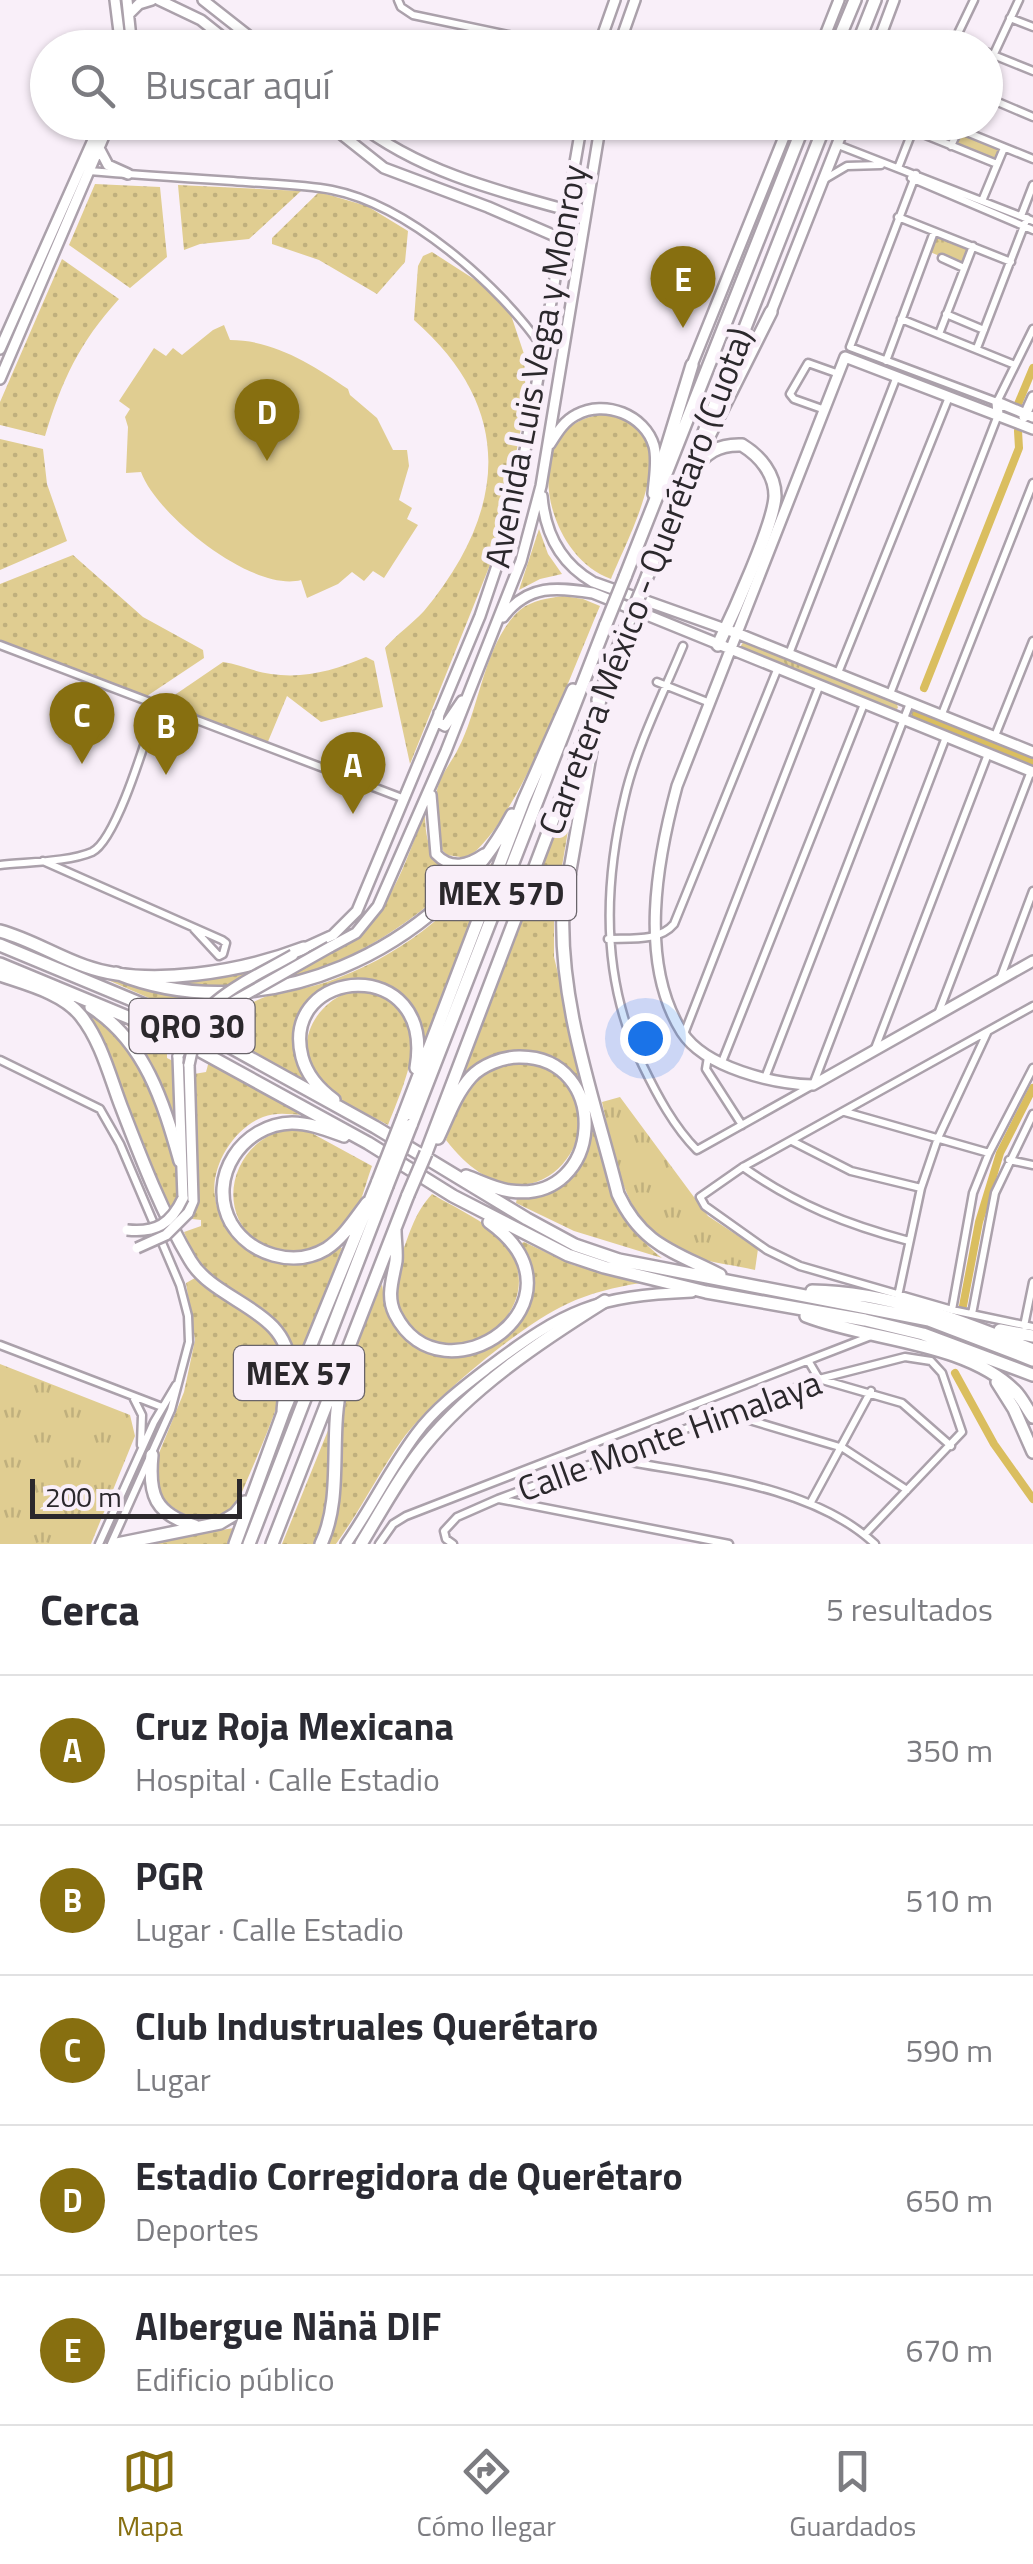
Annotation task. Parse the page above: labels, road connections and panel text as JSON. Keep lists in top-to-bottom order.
{
  "streets": {
    "highway": [
      "Carretera México - Querétaro (Cuota)",
      "MEX 57D",
      "QRO 30",
      "MEX 57"
    ],
    "main road": ["Avenida Luis Vega y Monroy"],
    "street": ["Calle Monte Himalaya"]
  },
  "scale_bar": "200 m",
  "page": {
    "search": "Buscar aquí",
    "pins": [
      "E",
      "D",
      "C",
      "B",
      "A"
    ],
    "scale": "200 m",
    "heading": ["Cerca", "5 resultados"],
    "list": [
      {
        "mark": "A",
        "name": "Cruz Roja Mexicana",
        "note": "Hospital · Calle Estadio",
        "value": "350 m"
      },
      {
        "mark": "B",
        "name": "PGR",
        "note": "Lugar · Calle Estadio",
        "value": "510 m"
      },
      {
        "mark": "C",
        "name": "Club Industruales Querétaro",
        "note": "Lugar",
        "value": "590 m"
      },
      {
        "mark": "D",
        "name": "Estadio Corregidora de Querétaro",
        "note": "Deportes",
        "value": "650 m"
      },
      {
        "mark": "E",
        "name": "Albergue Nänä DIF",
        "note": "Edificio público",
        "value": "670 m"
      }
    ],
    "nav": ["Mapa", "Cómo llegar", "Guardados"]
  }
}
